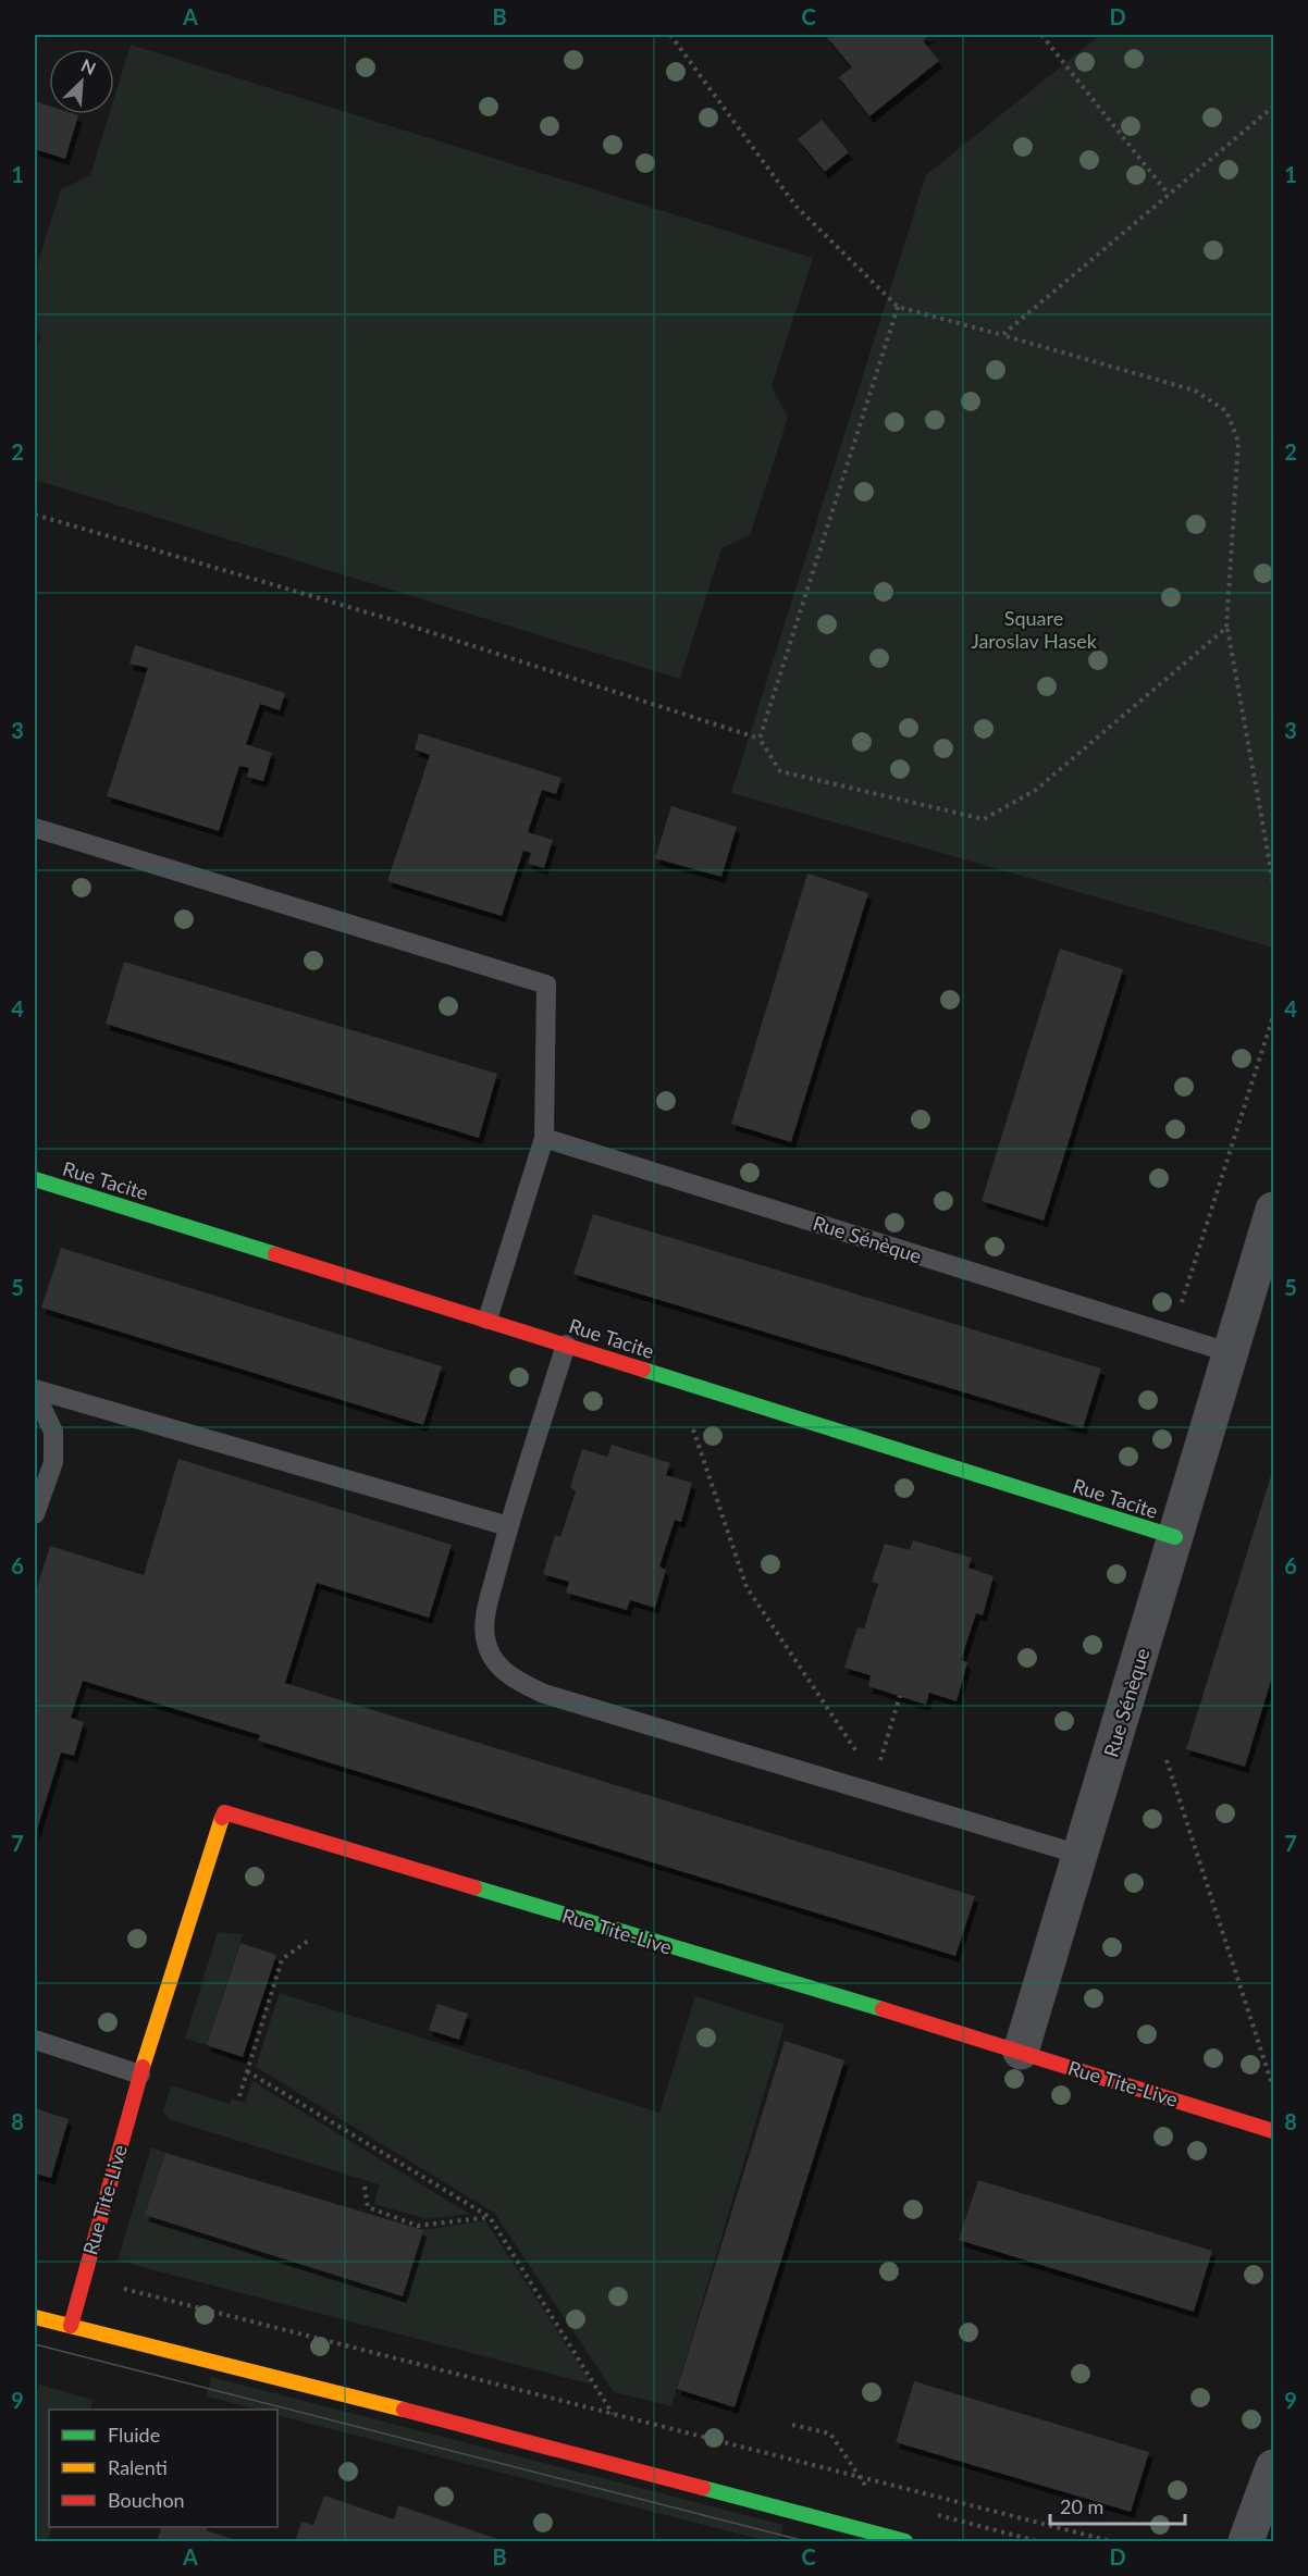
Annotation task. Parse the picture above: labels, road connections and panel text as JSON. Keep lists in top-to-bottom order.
{
  "streets": {
    "street": ["Rue Tacite", "Rue Sénèque", "Rue Tite-Live"]
  },
  "crossings": [
    ["Rue Tacite", "Rue Sénèque"],
    ["Rue Sénèque", "Rue Tite-Live"]
  ],
  "parks": ["Square Jaroslav Hasek"],
  "legend": ["Fluide", "Ralenti", "Bouchon"],
  "scale_bar": "20 m",
  "north": "top right",
  "grid": {
    "columns": [
      "A",
      "B",
      "C",
      "D"
    ],
    "rows": [
      "1",
      "2",
      "3",
      "4",
      "5",
      "6",
      "7",
      "8",
      "9"
    ]
  }
}
